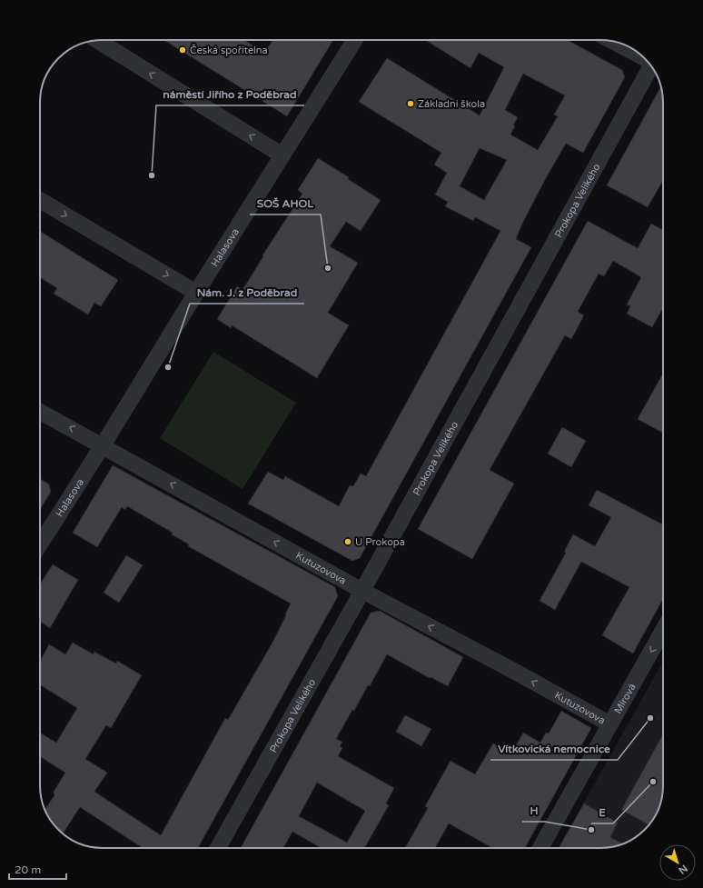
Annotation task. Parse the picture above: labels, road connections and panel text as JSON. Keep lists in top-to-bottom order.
{
  "streets": {
    "street": [
      "Prokopa Velikého",
      "Halasova",
      "Kutuzovova",
      "Mírová"
    ]
  },
  "crossings": [
    ["Prokopa Velikého", "Kutuzovova"],
    ["Halasova", "Kutuzovova"],
    ["Kutuzovova", "Mírová"]
  ],
  "one_way": ["Kutuzovova", "Mírová"],
  "places": [
    "Česká spořitelna",
    "Základní škola",
    "náměstí Jiřího z Poděbrad",
    "SOŠ AHOL",
    "Nám. J. z Poděbrad",
    "U Prokopa",
    "Vítkovická nemocnice",
    "E",
    "H"
  ],
  "scale_bar": "20 m",
  "north": "bottom right"
}
